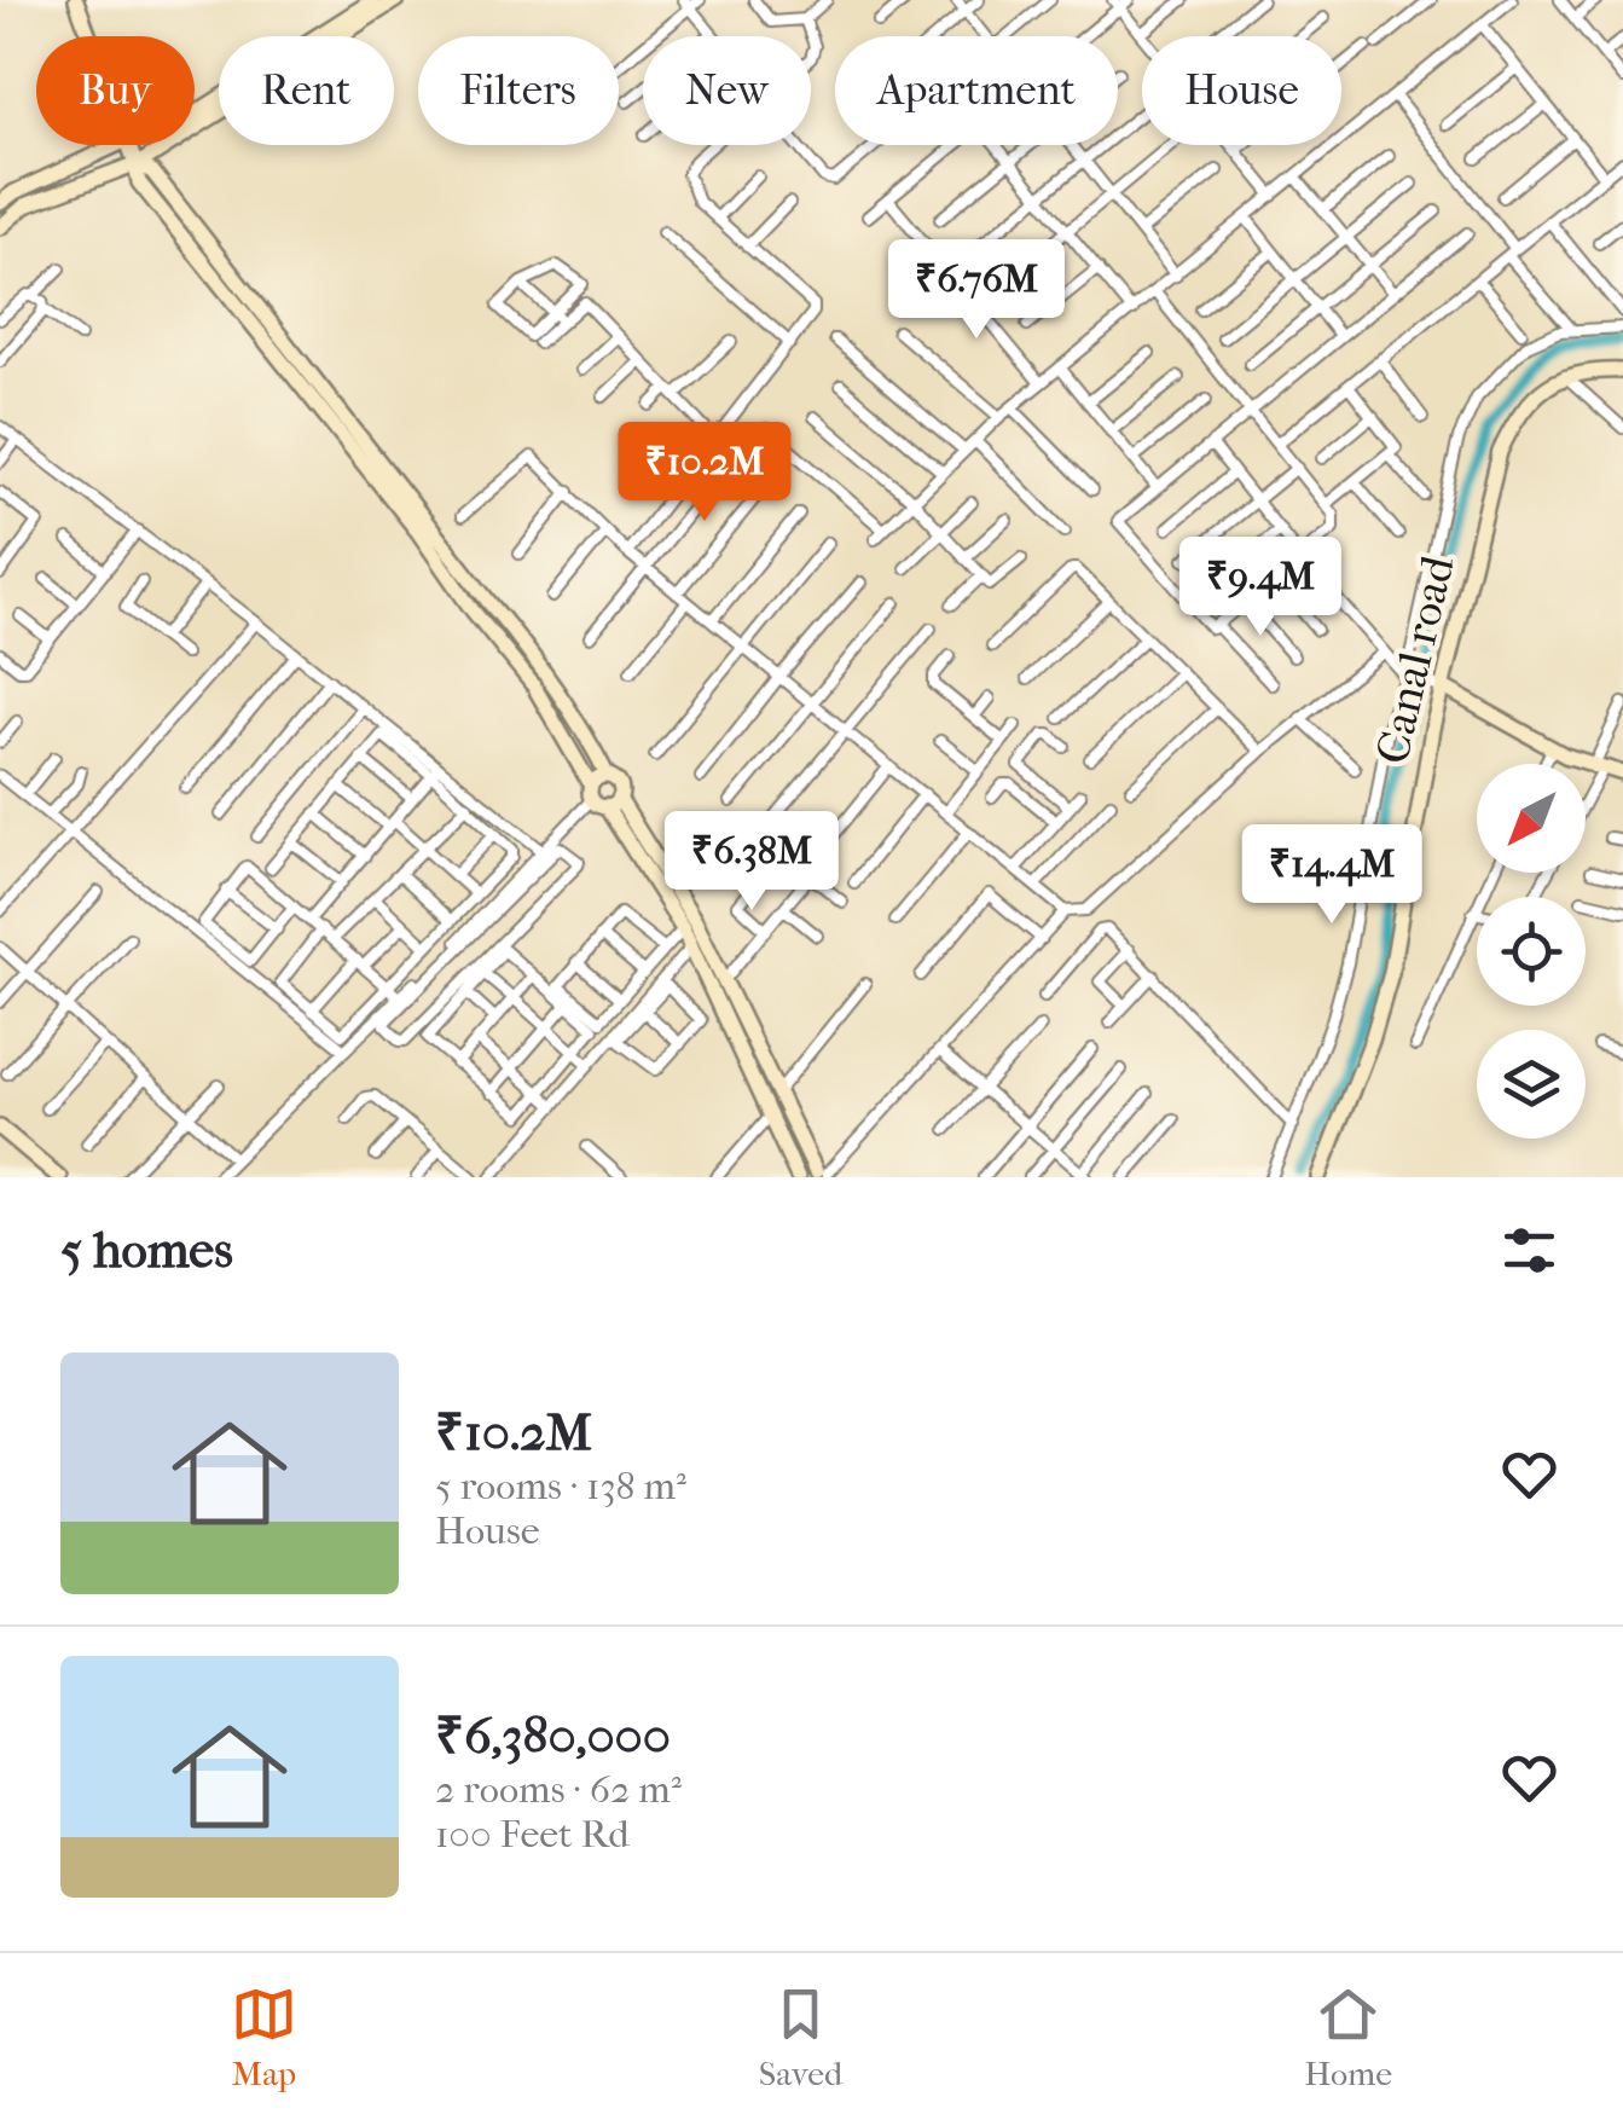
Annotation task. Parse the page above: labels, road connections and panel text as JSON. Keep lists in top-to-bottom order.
{
  "streets": {
    "street": ["Canal road"]
  },
  "north": "bottom left",
  "page": {
    "chip": [
      "Buy",
      "Rent",
      "Filters",
      "New",
      "Apartment",
      "House"
    ],
    "price": [
      "₹6.76M",
      "₹10.2M",
      "₹9.4M",
      "₹6.38M",
      "₹14.4M"
    ],
    "heading": "5 homes",
    "list": [
      {
        "name": "₹10.2M",
        "note": "5 rooms · 138 m² · House"
      },
      {
        "name": "₹6,380,000",
        "note": "2 rooms · 62 m² · 100 Feet Rd"
      }
    ],
    "tabs": ["Map", "Saved", "Home"]
  }
}
